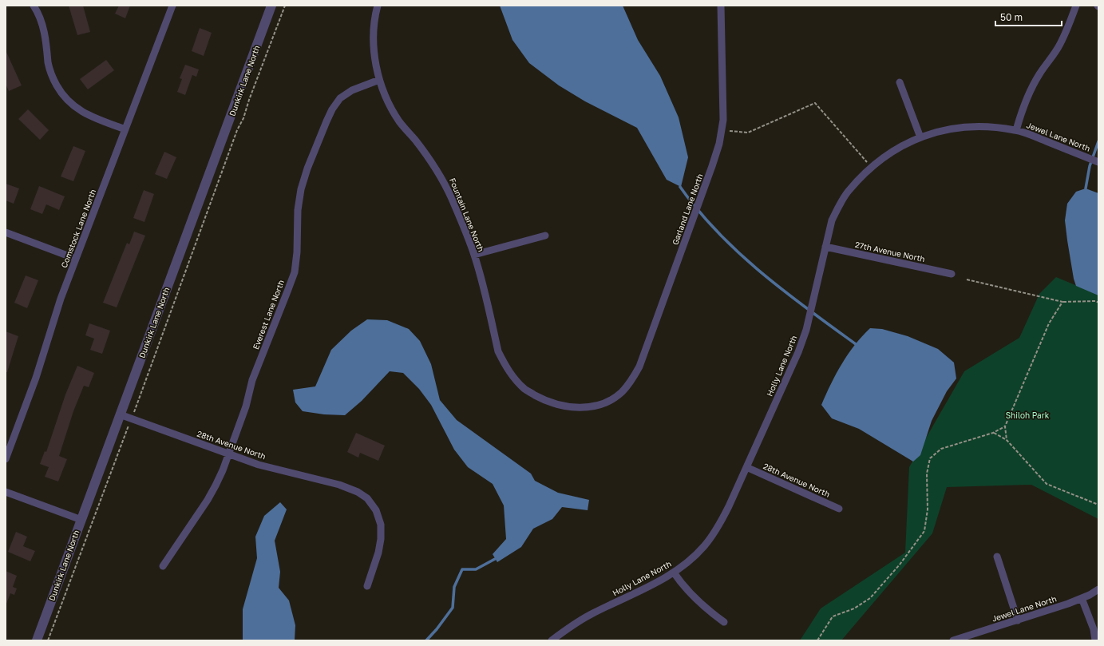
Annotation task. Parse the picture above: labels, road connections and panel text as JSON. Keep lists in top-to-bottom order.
{
  "streets": {
    "street": [
      "Dunkirk Lane North",
      "Jewel Lane North",
      "Garland Lane North",
      "Fountain Lane North",
      "Comstock Lane North",
      "27th Avenue North",
      "Everest Lane North",
      "Holly Lane North",
      "28th Avenue North"
    ]
  },
  "crossings": [
    ["Dunkirk Lane North", "28th Avenue North"],
    ["Jewel Lane North", "Holly Lane North"],
    ["Garland Lane North", "Fountain Lane North"],
    ["Fountain Lane North", "Everest Lane North"],
    ["27th Avenue North", "Holly Lane North"],
    ["Everest Lane North", "28th Avenue North"],
    ["Holly Lane North", "28th Avenue North"]
  ],
  "parks": ["Shiloh Park"],
  "scale_bar": "50 m"
}
